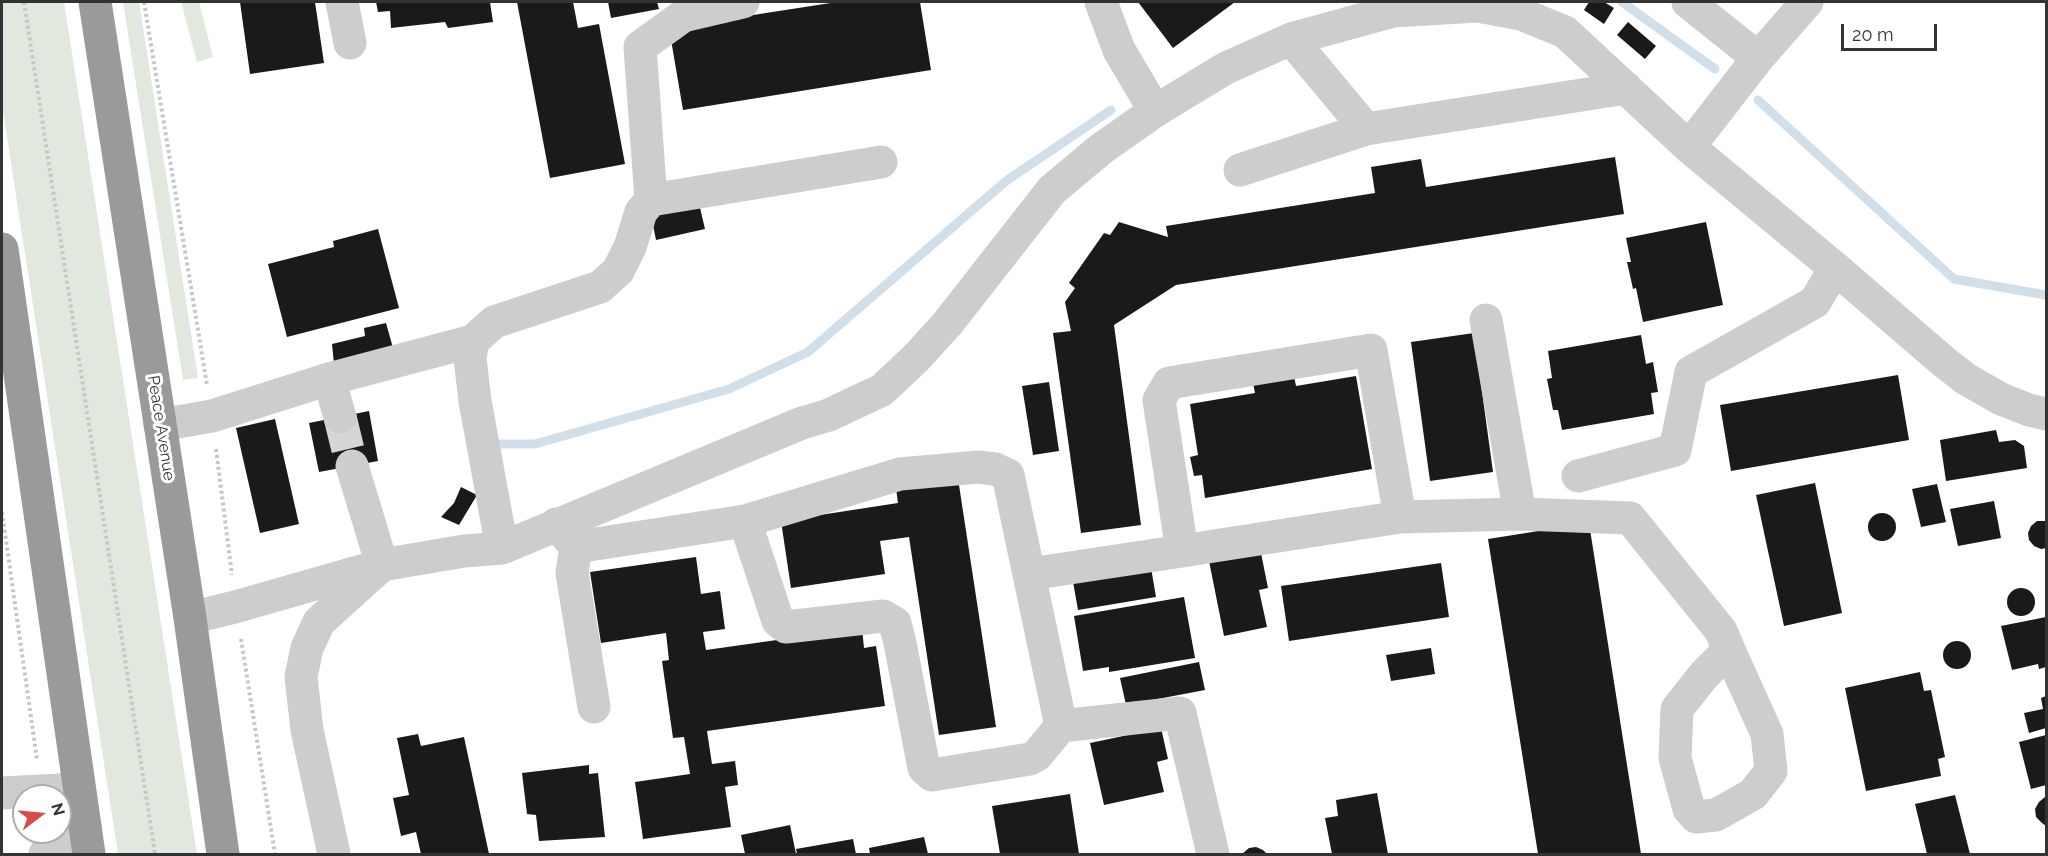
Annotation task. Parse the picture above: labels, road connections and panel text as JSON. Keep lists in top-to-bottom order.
{
  "streets": {
    "highway": ["Peace Avenue"]
  },
  "scale_bar": "20 m",
  "north": "right"
}
